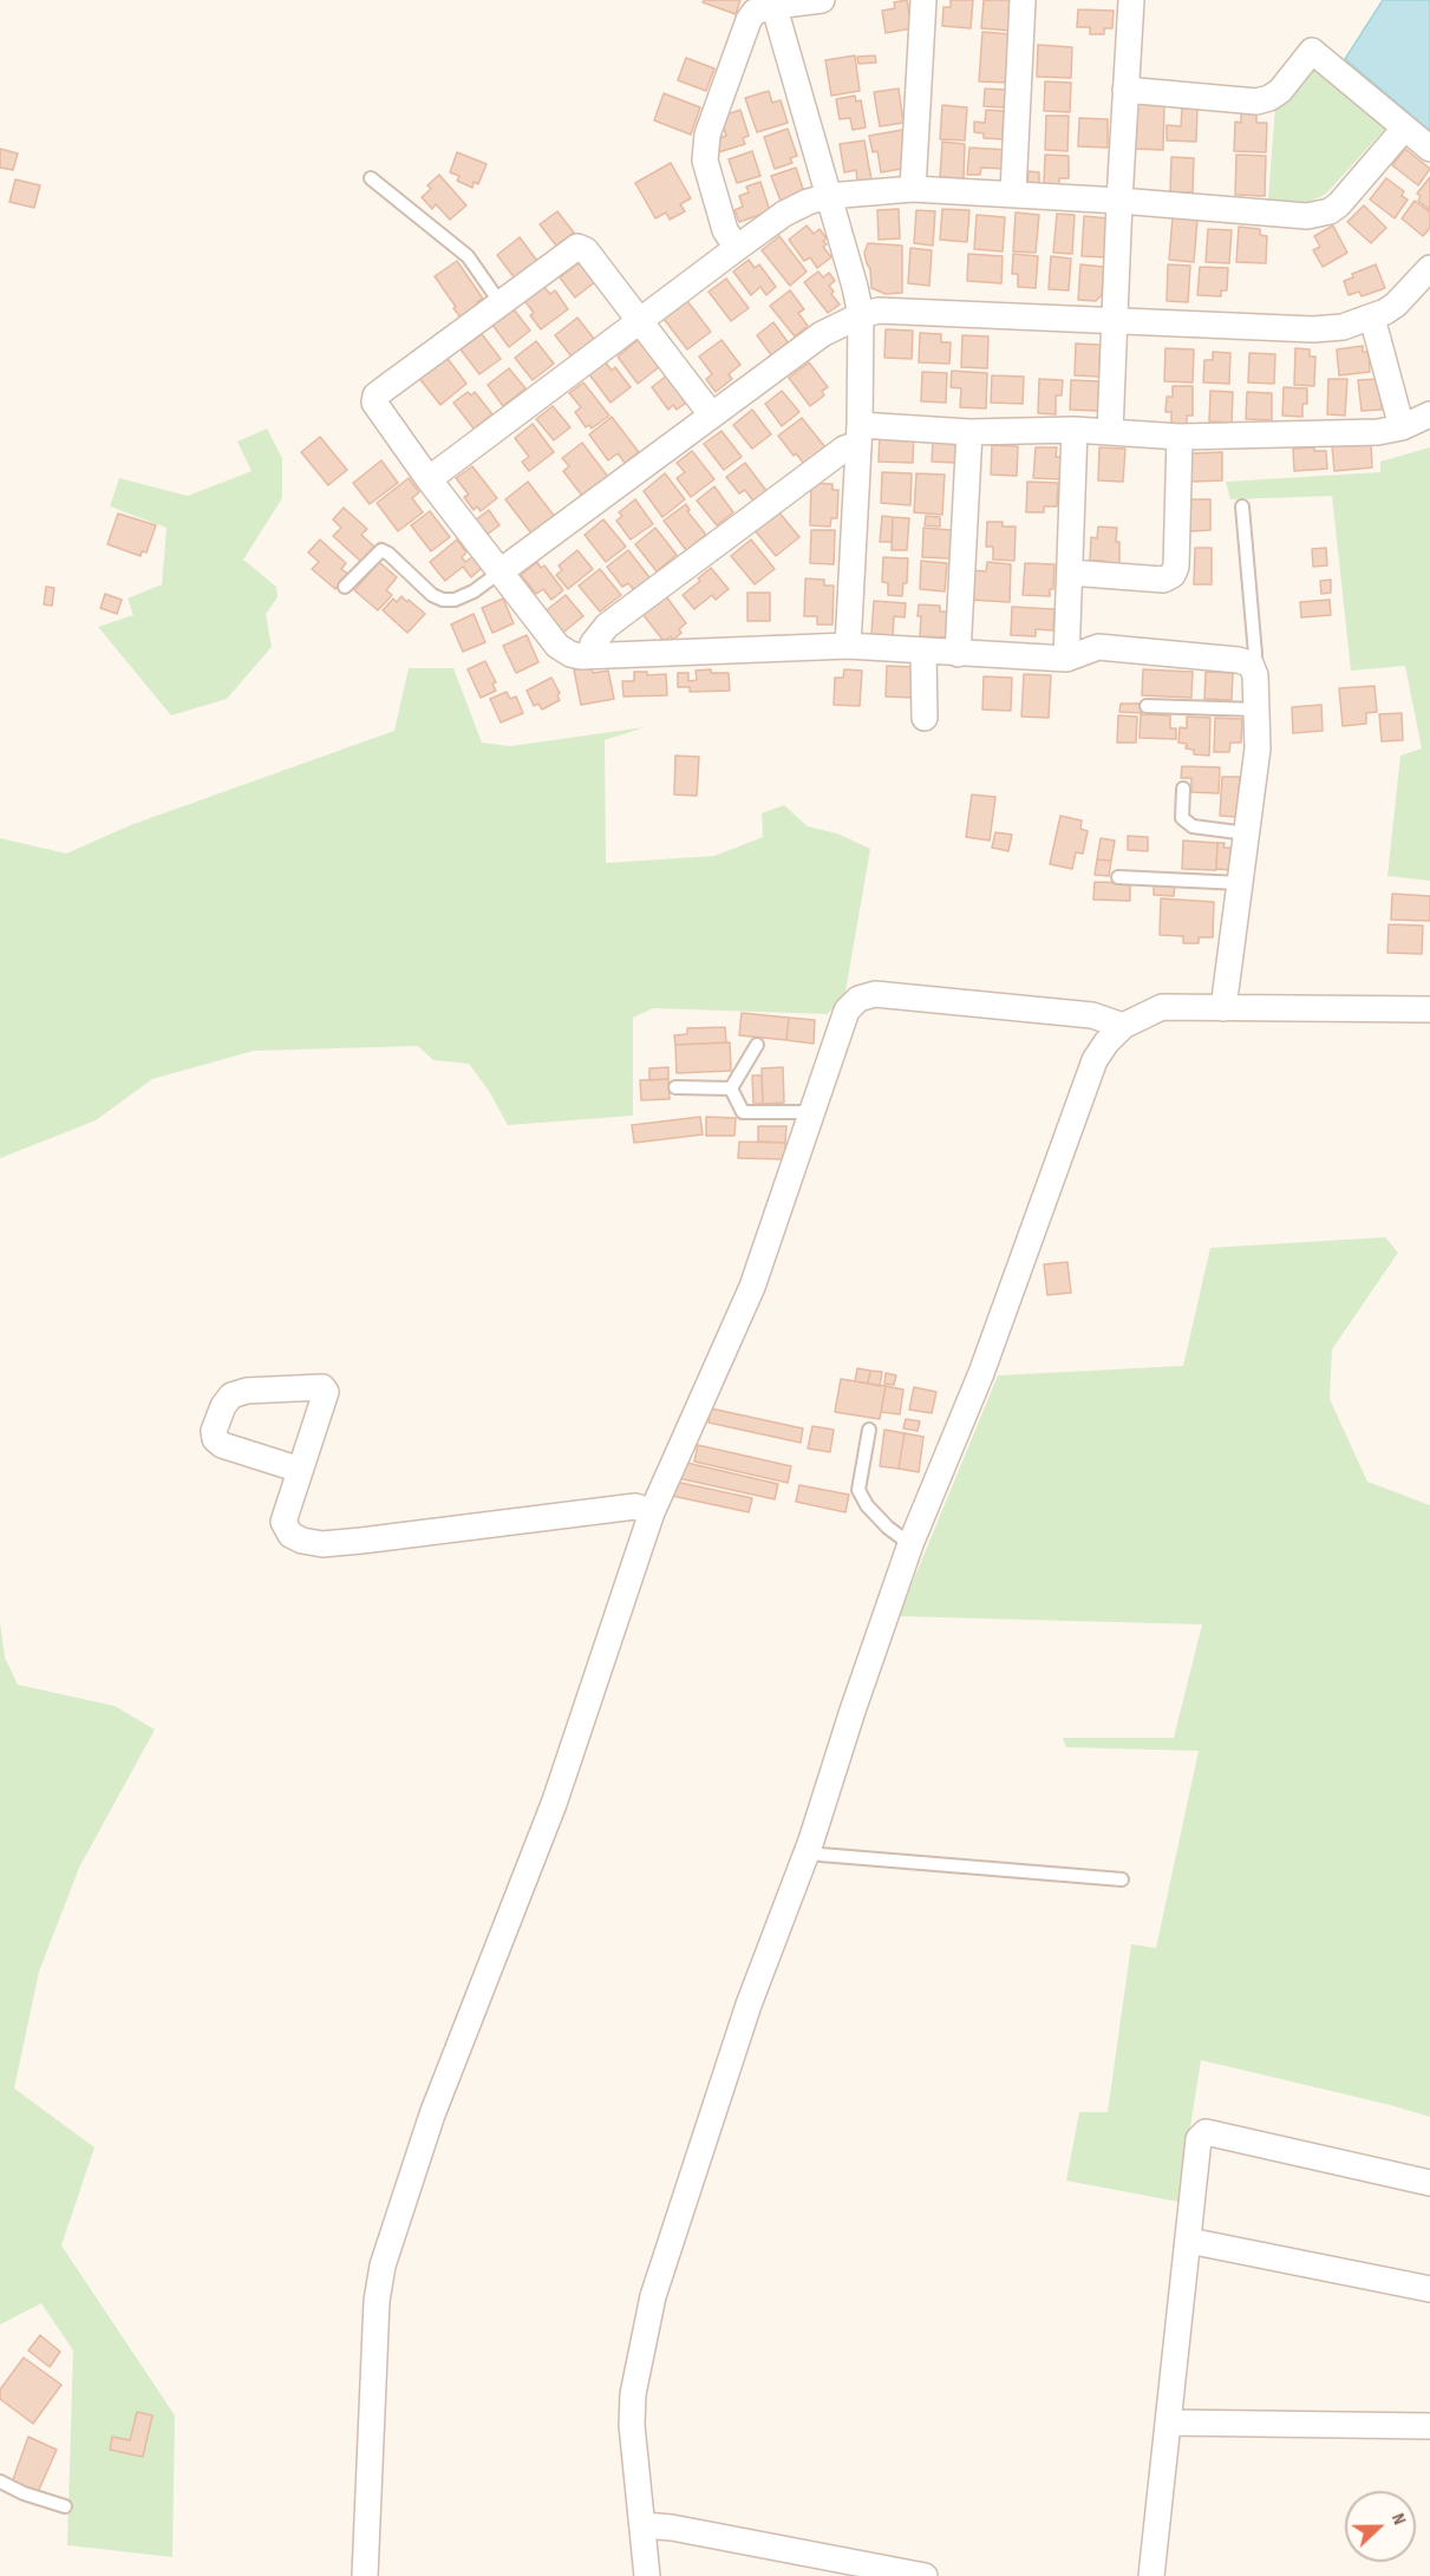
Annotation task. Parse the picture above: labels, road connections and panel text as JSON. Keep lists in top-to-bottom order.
{
  "north": "right"
}
